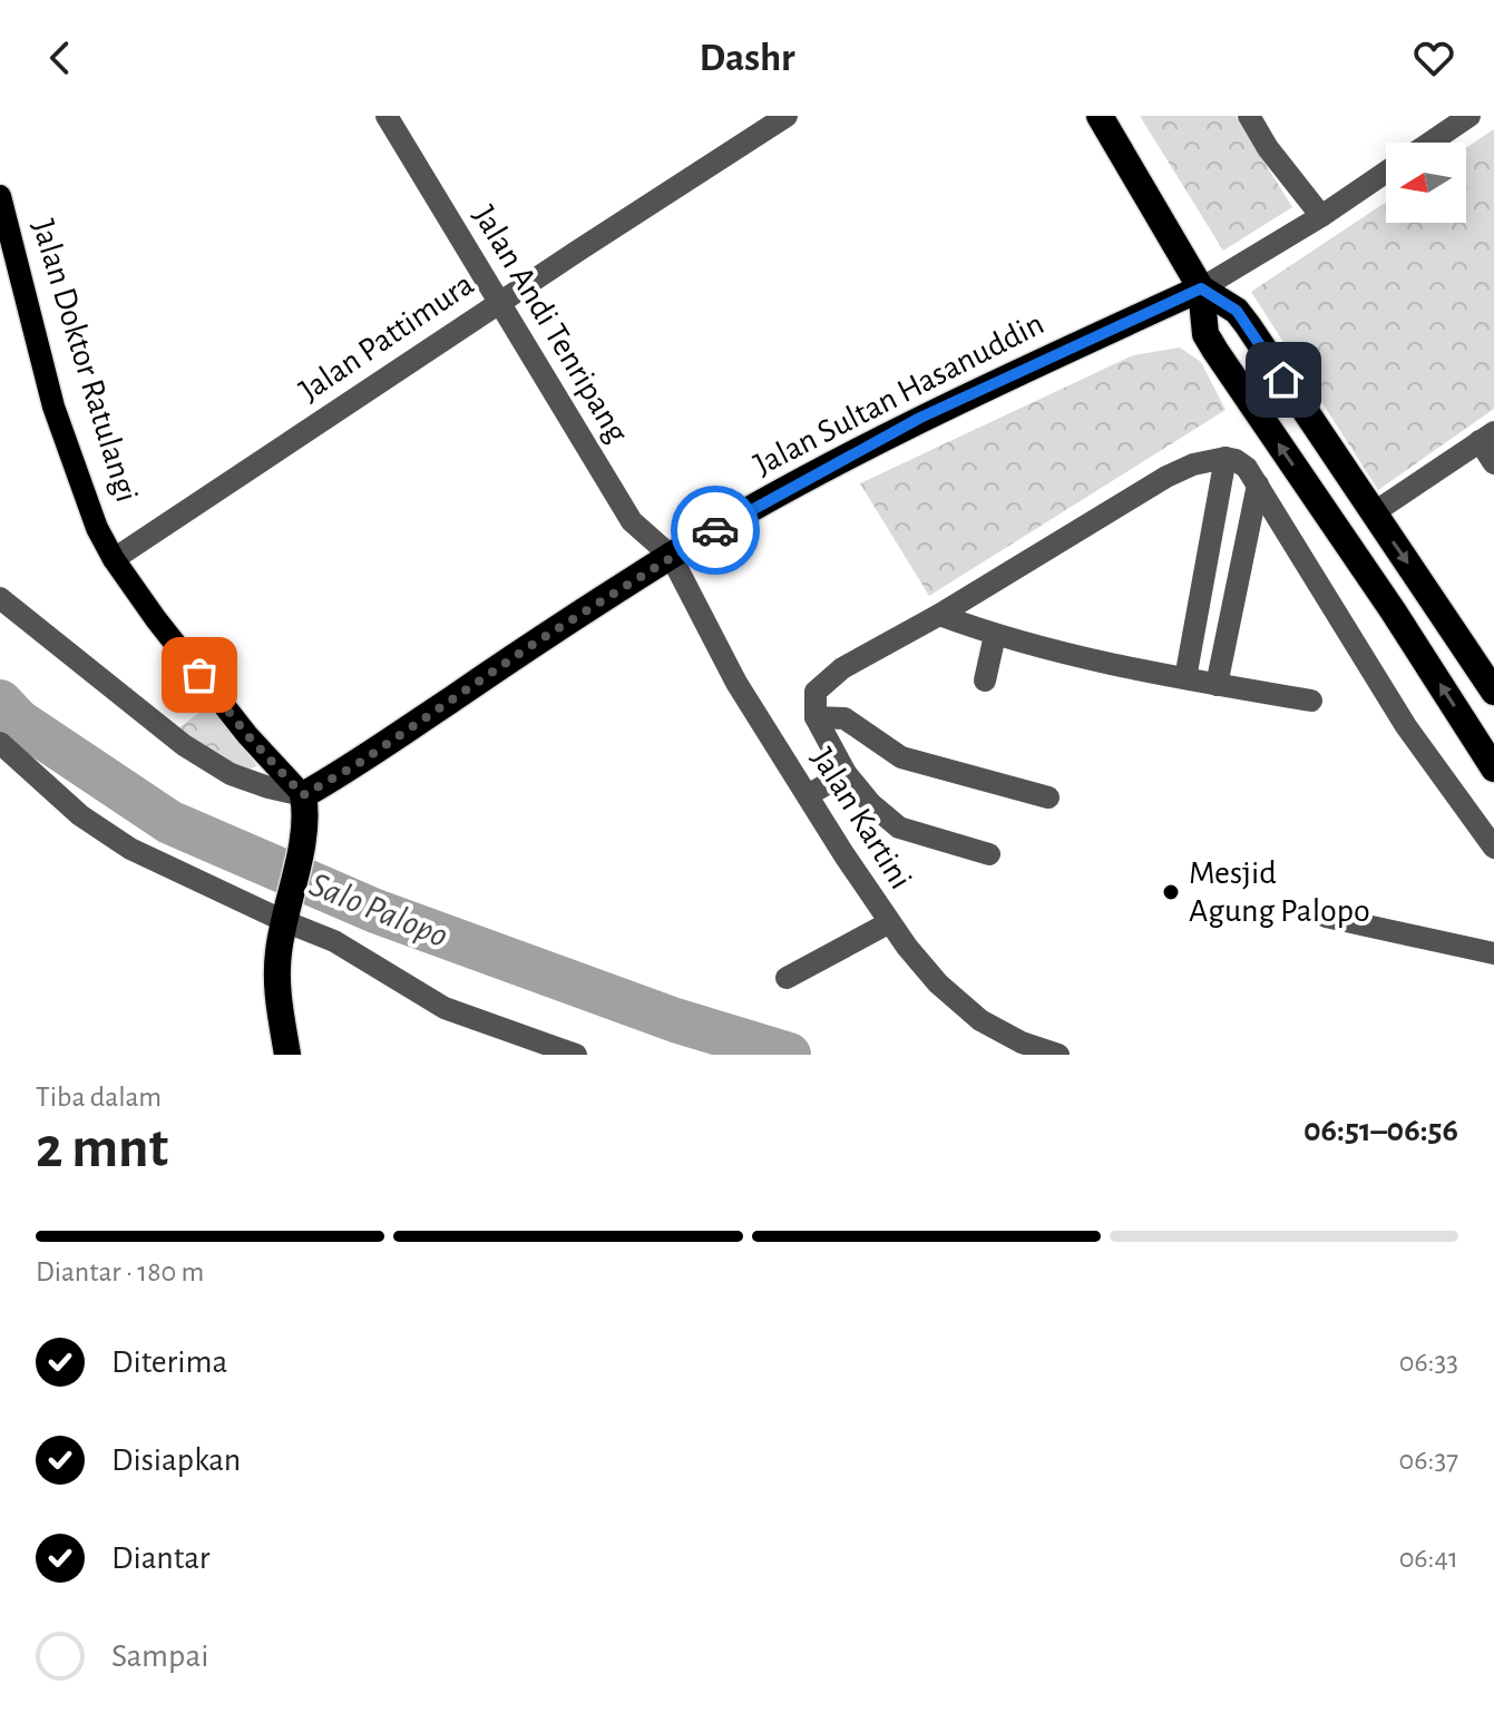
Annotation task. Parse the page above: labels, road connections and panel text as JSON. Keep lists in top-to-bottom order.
{
  "streets": {
    "highway": ["Jalan Sultan Hasanuddin"],
    "main road": ["Jalan Doktor Ratulangi"],
    "street": ["Jalan Andi Tenripang", "Jalan Pattimura", "Jalan Kartini"]
  },
  "crossings": [
    ["Jalan Andi Tenripang", "Jalan Pattimura"],
    ["Jalan Andi Tenripang", "Jalan Sultan Hasanuddin"],
    ["Jalan Andi Tenripang", "Jalan Kartini"],
    ["Jalan Pattimura", "Jalan Doktor Ratulangi"],
    ["Jalan Doktor Ratulangi", "Jalan Sultan Hasanuddin"],
    ["Jalan Sultan Hasanuddin", "Jalan Kartini"]
  ],
  "water": ["Salo Palopo"],
  "places": ["Mesjid Agung Palopo"],
  "north": "left",
  "page": {
    "header": "Dashr",
    "heading": ["2 mnt", "Tiba dalam", "06:51–06:56"],
    "bar": "Diantar · 180 m",
    "list": [
      ["Diterima", "06:33"],
      ["Disiapkan", "06:37"],
      ["Diantar", "06:41"],
      "Sampai"
    ]
  }
}
